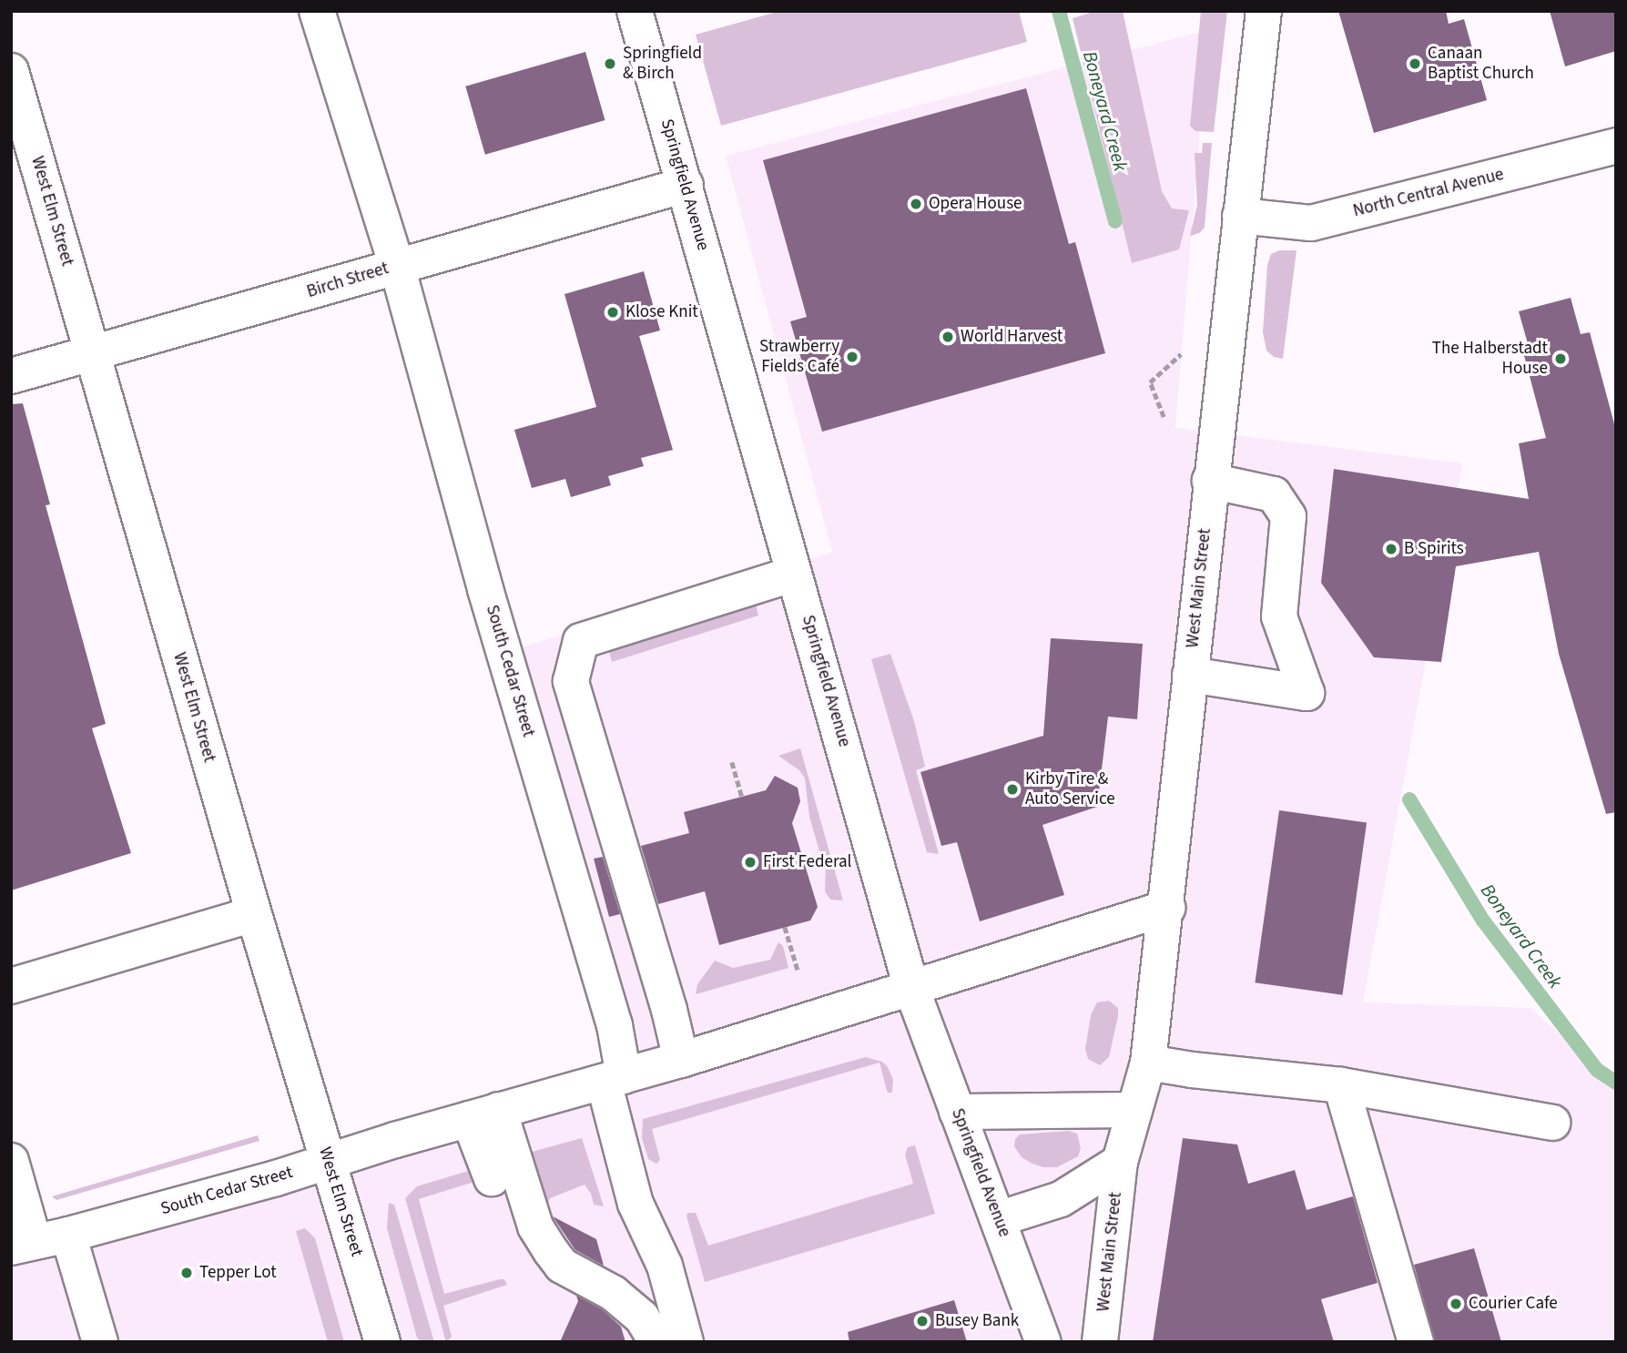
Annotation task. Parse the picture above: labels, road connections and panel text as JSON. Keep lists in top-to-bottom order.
{
  "streets": {
    "street": [
      "Springfield Avenue",
      "North Central Avenue",
      "West Elm Street",
      "Birch Street",
      "West Main Street",
      "South Cedar Street"
    ]
  },
  "crossings": [
    ["Springfield Avenue", "Birch Street"],
    ["Springfield Avenue", "West Main Street"],
    ["Springfield Avenue", "South Cedar Street"],
    ["North Central Avenue", "West Main Street"],
    ["West Elm Street", "Birch Street"],
    ["West Elm Street", "South Cedar Street"],
    ["Birch Street", "South Cedar Street"],
    ["West Main Street", "South Cedar Street"]
  ],
  "water": ["Boneyard Creek"],
  "places": [
    "Springfield & Birch",
    "Canaan Baptist Church",
    "Opera House",
    "Klose Knit",
    "World Harvest",
    "Strawberry Fields Café",
    "The Halberstadt House",
    "B Spirits",
    "Kirby Tire & Auto Service",
    "First Federal",
    "Tepper Lot",
    "Courier Cafe",
    "Busey Bank"
  ]
}
